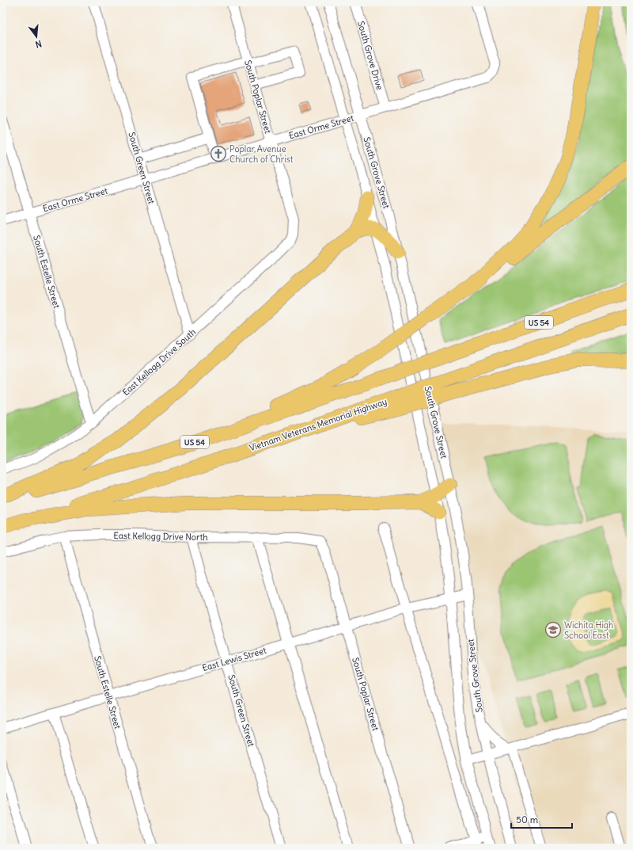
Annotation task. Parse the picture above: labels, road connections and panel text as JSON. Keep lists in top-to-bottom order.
{
  "streets": {
    "highway": ["US 54", "Vietnam Veterans Memorial Highway"],
    "street": [
      "South Grove Drive",
      "South Poplar Street",
      "East Orme Street",
      "South Green Street",
      "South Grove Street",
      "South Estelle Street",
      "East Kellogg Drive South",
      "East Kellogg Drive North",
      "East Lewis Street"
    ]
  },
  "crossings": [
    ["South Grove Drive", "East Orme Street"],
    ["South Poplar Street", "East Orme Street"],
    ["South Poplar Street", "East Kellogg Drive South"],
    ["South Poplar Street", "East Kellogg Drive North"],
    ["South Poplar Street", "East Lewis Street"],
    ["East Orme Street", "South Green Street"],
    ["East Orme Street", "South Grove Street"],
    ["East Orme Street", "South Estelle Street"],
    ["South Green Street", "East Kellogg Drive South"],
    ["South Green Street", "East Kellogg Drive North"],
    ["South Green Street", "East Lewis Street"],
    ["South Grove Street", "East Lewis Street"],
    ["South Estelle Street", "East Kellogg Drive South"],
    ["South Estelle Street", "East Kellogg Drive North"],
    ["South Estelle Street", "East Lewis Street"]
  ],
  "places": {
    "church": ["Poplar Avenue Church of Christ"],
    "school or university": ["Wichita High School East"]
  },
  "scale_bar": "50 m",
  "north": "bottom"
}
